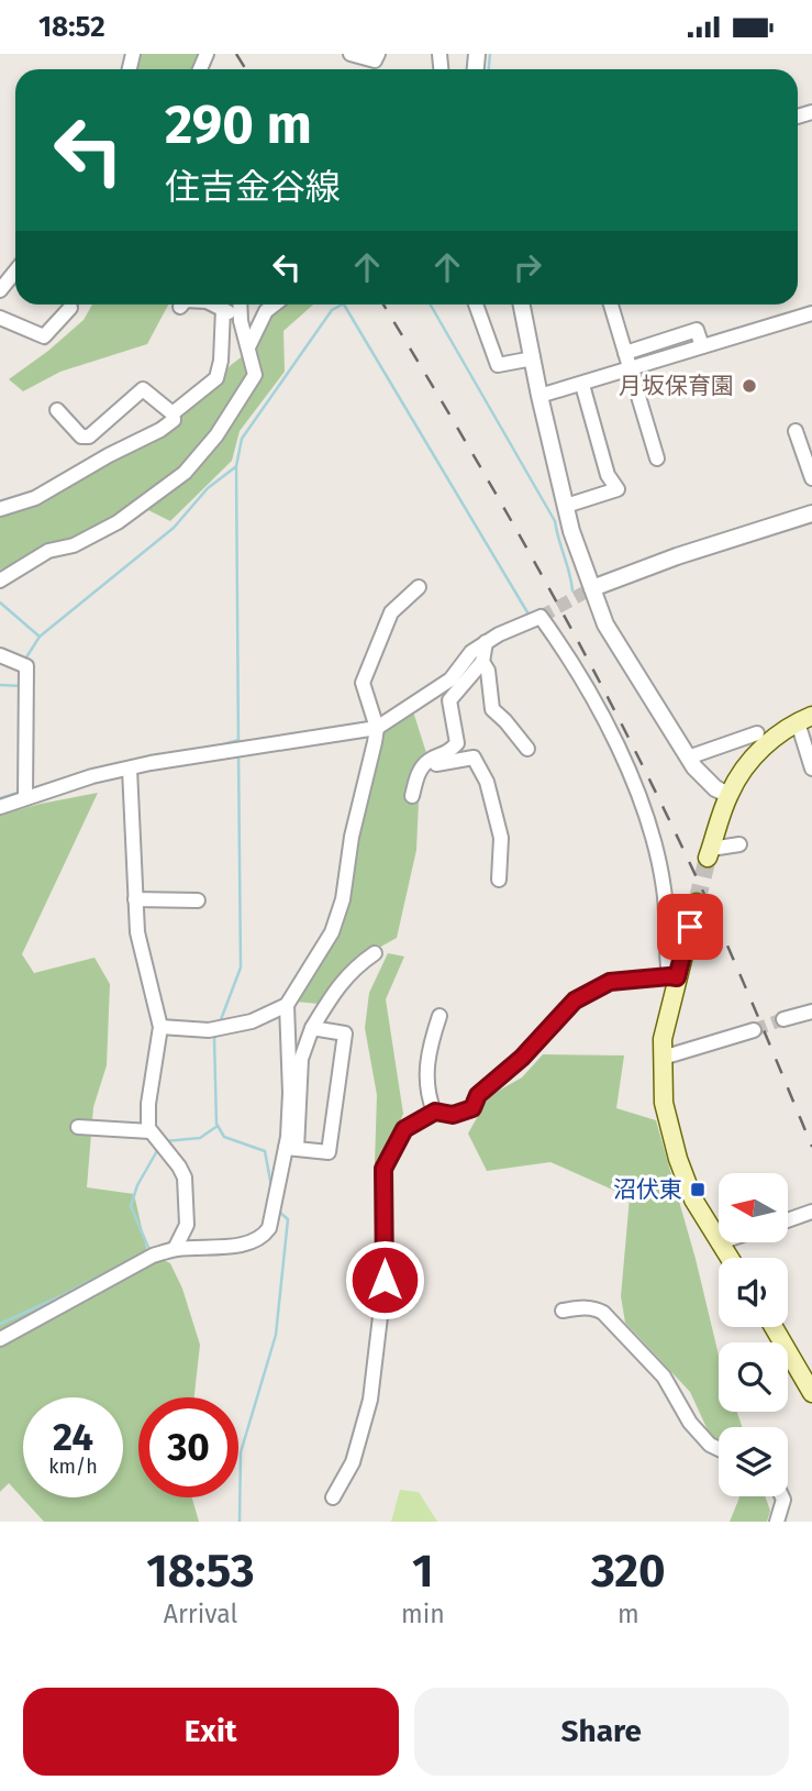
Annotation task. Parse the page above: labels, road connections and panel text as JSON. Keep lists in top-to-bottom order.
{
  "places": {
    "other": ["月坂保育園"],
    "transit": ["沼伏東"]
  },
  "north": "left",
  "page": {
    "status": "18:52",
    "turn": ["290 m", "住吉金谷線"],
    "speed": "24 km/h",
    "limit": "30",
    "eta": [
      "18:53",
      "Arrival",
      "1",
      "min",
      "320",
      "m"
    ],
    "buttons": ["Exit", "Share"]
  }
}
